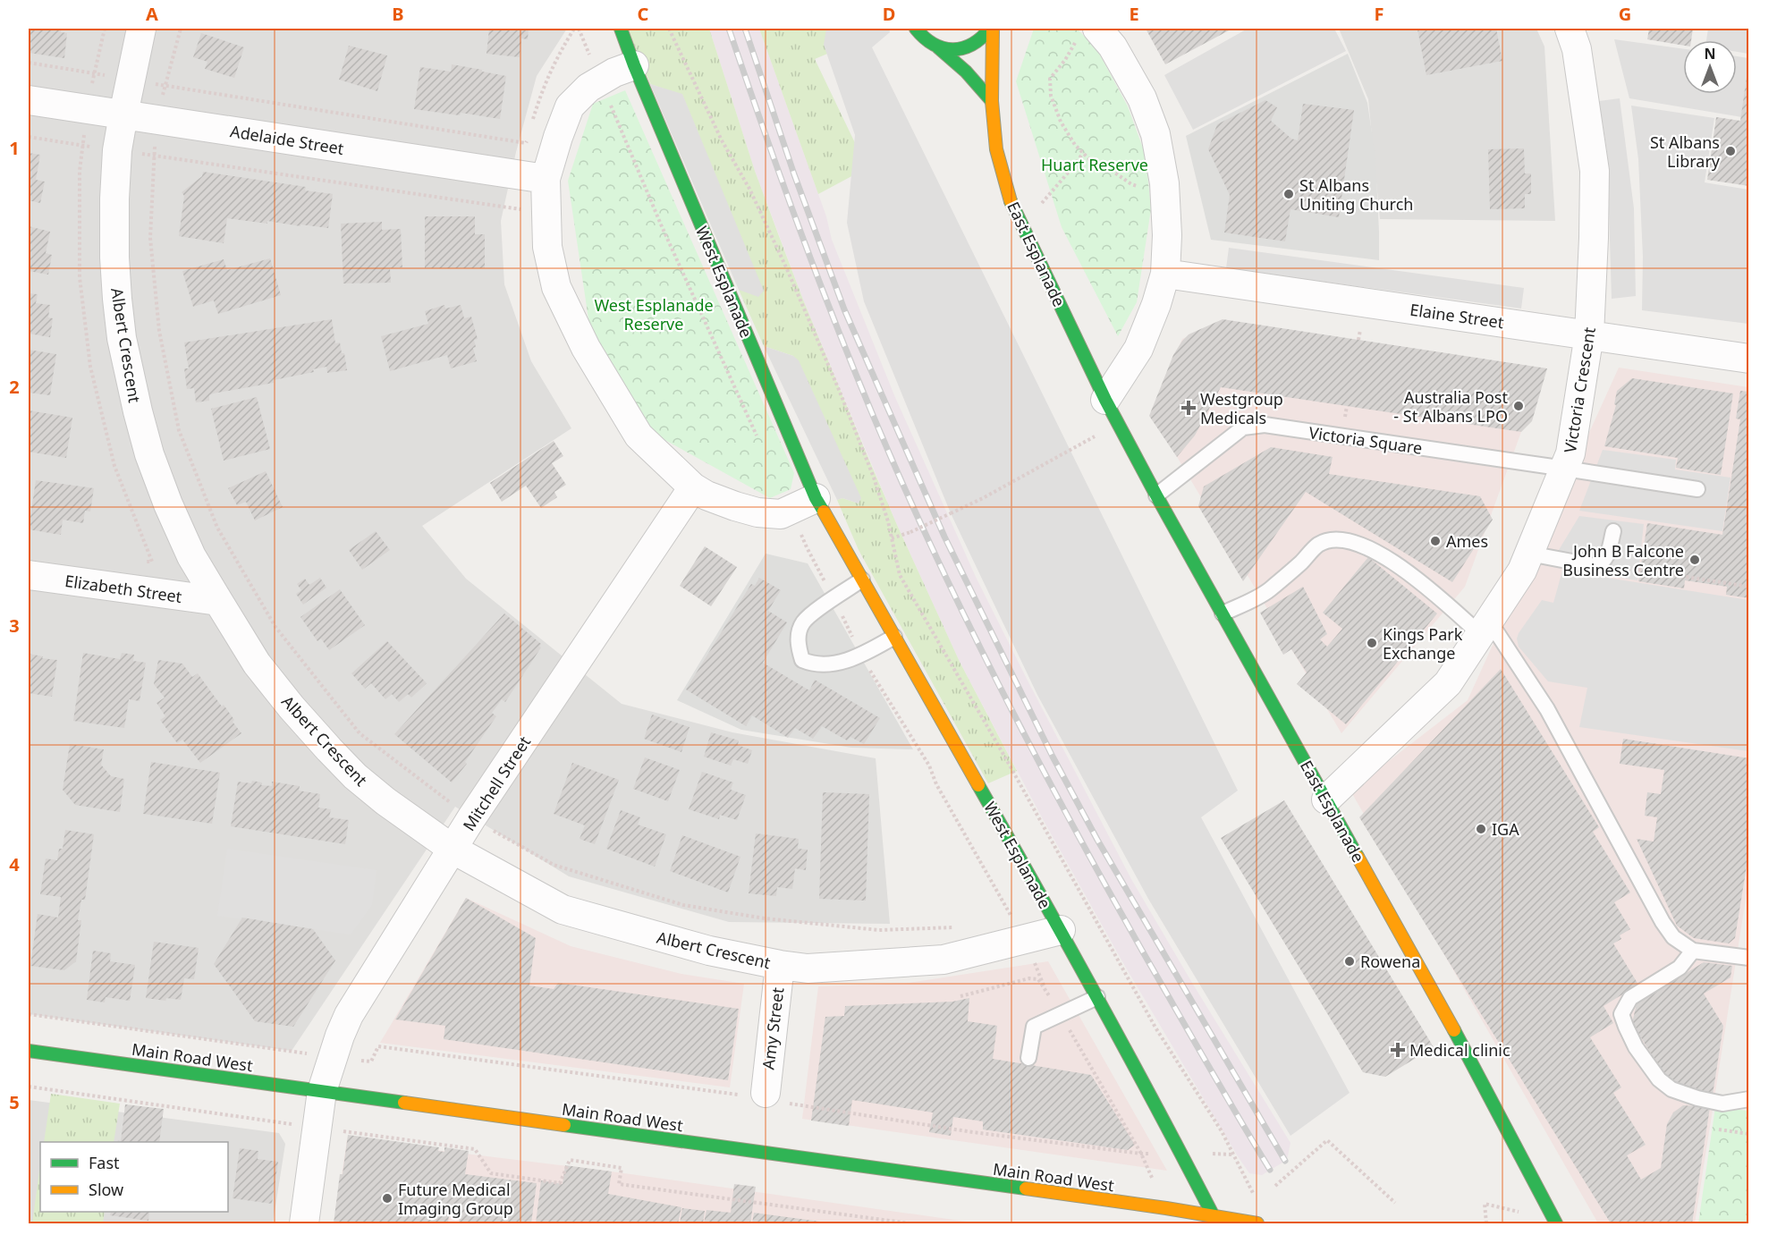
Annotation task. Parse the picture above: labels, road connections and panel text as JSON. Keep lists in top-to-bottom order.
{
  "streets": {
    "street": [
      "Adelaide Street",
      "East Esplanade",
      "West Esplanade",
      "Elaine Street",
      "Albert Crescent",
      "Victoria Crescent",
      "Elizabeth Street",
      "Mitchell Street",
      "Amy Street",
      "Main Road West"
    ],
    "lane": ["Victoria Square"]
  },
  "crossings": [
    ["Adelaide Street", "Albert Crescent"],
    ["East Esplanade", "Victoria Crescent"],
    ["East Esplanade", "Victoria Square"],
    ["West Esplanade", "Albert Crescent"],
    ["West Esplanade", "Main Road West"],
    ["Elaine Street", "Victoria Crescent"],
    ["Albert Crescent", "Elizabeth Street"],
    ["Albert Crescent", "Mitchell Street"],
    ["Albert Crescent", "Amy Street"],
    ["Victoria Crescent", "Victoria Square"],
    ["Mitchell Street", "Main Road West"]
  ],
  "parks": ["Huart Reserve", "West Esplanade Reserve"],
  "places": {
    "other": [
      "St Albans Library",
      "St Albans Uniting Church",
      "Australia Post - St Albans LPO",
      "Ames",
      "John B Falcone Business Centre",
      "Kings Park Exchange",
      "IGA",
      "Rowena",
      "Future Medical Imaging Group"
    ],
    "health": ["Westgroup Medicals", "Medical clinic"]
  },
  "legend": ["Fast", "Slow"],
  "north": "top",
  "grid": {
    "columns": [
      "A",
      "B",
      "C",
      "D",
      "E",
      "F",
      "G"
    ],
    "rows": [
      "1",
      "2",
      "3",
      "4",
      "5"
    ]
  }
}
